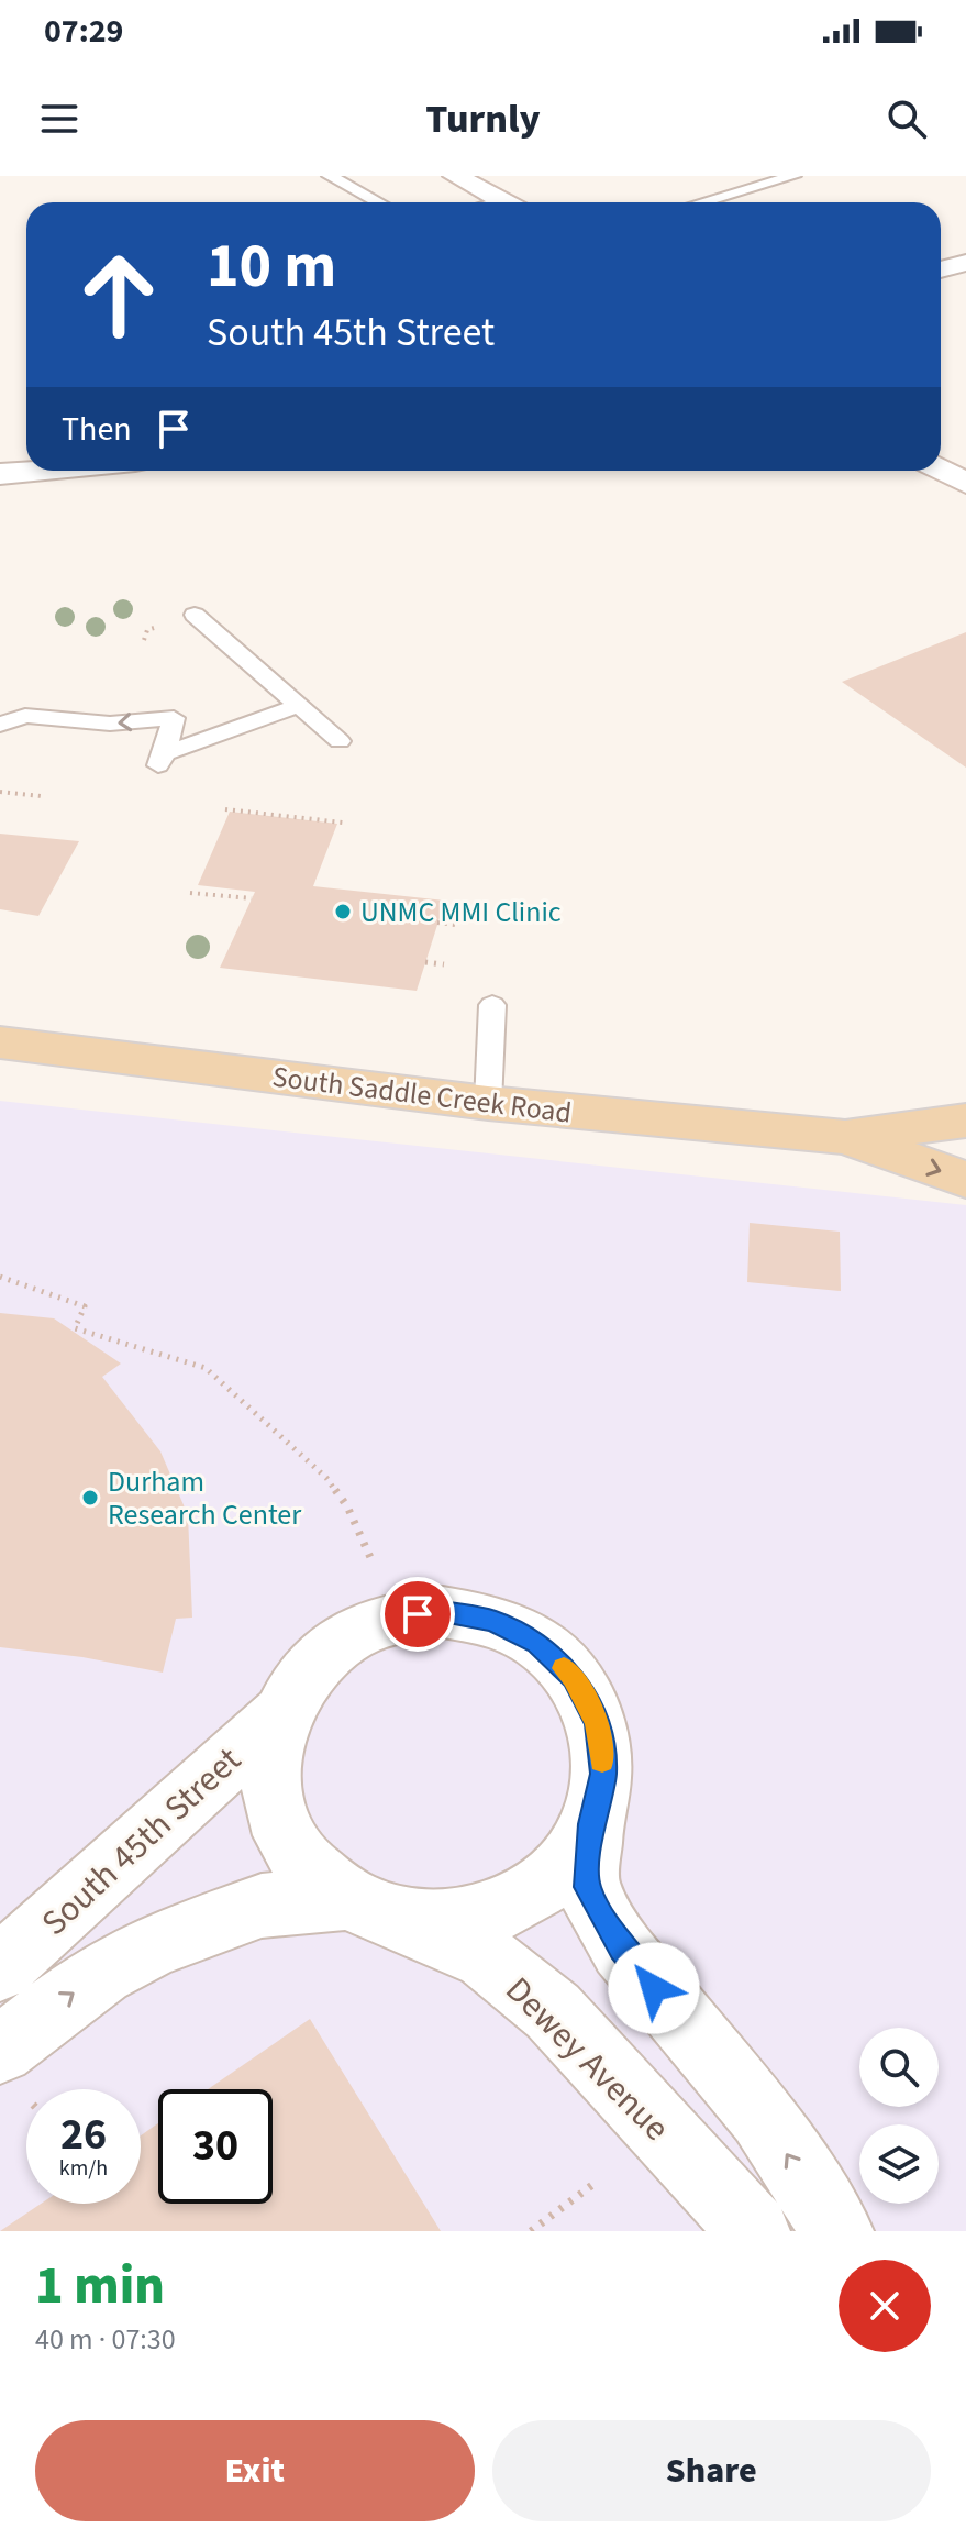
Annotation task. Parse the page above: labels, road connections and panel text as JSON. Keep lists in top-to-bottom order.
{
  "streets": {
    "main road": ["South Saddle Creek Road"],
    "street": ["South 45th Street", "Dewey Avenue"]
  },
  "crossings": [
    ["South 45th Street", "Dewey Avenue"]
  ],
  "places": ["UNMC MMI Clinic", "Durham Research Center"],
  "page": {
    "status": "07:29",
    "header": "Turnly",
    "turn": ["10 m", "South 45th Street"],
    "then": "Then",
    "speed": "26 km/h",
    "limit": "30",
    "heading": ["1 min", "40 m · 07:30"],
    "buttons": ["Exit", "Share"]
  }
}
